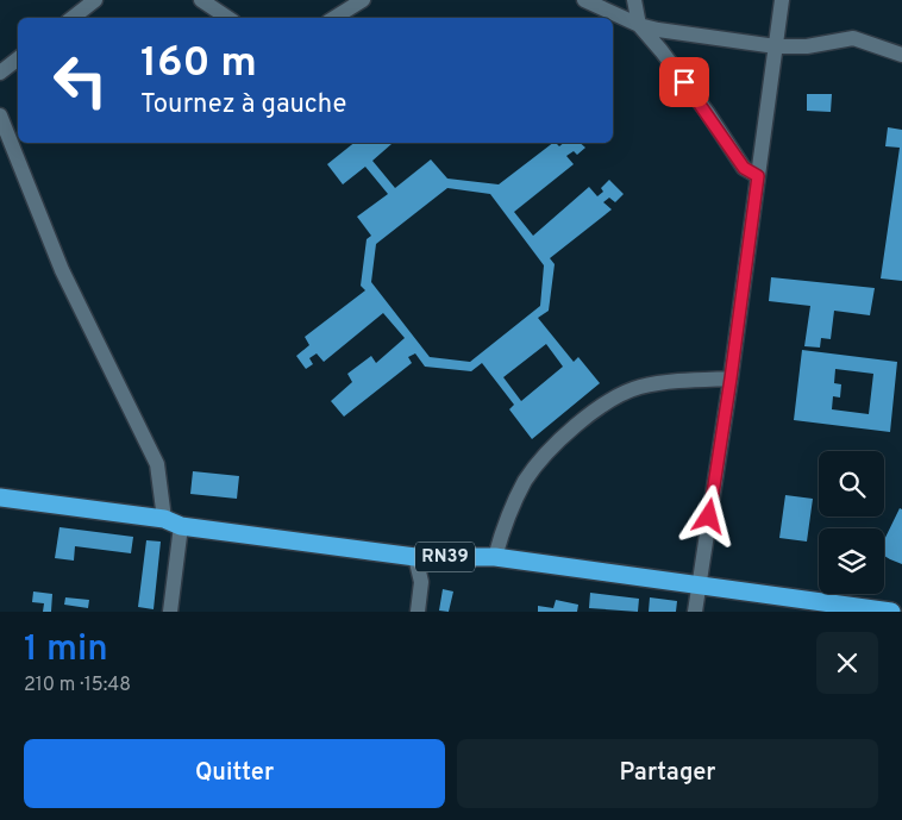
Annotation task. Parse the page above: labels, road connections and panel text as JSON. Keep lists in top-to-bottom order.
{
  "streets": {
    "highway": ["RN39"]
  },
  "page": {
    "turn": ["160 m", "Tournez à gauche"],
    "heading": ["1 min", "210 m · 15:48"],
    "buttons": ["Quitter", "Partager"]
  }
}
